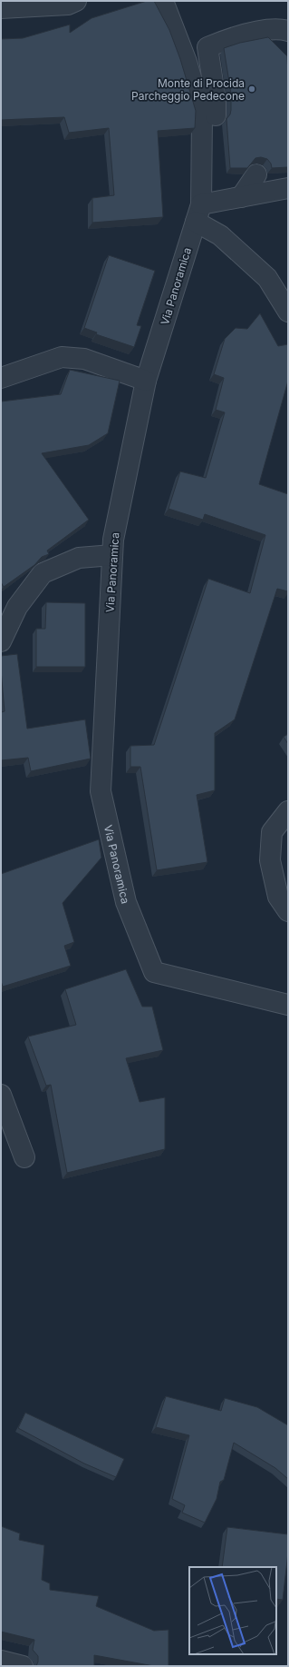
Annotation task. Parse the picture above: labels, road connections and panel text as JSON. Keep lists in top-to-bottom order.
{
  "streets": {
    "street": ["Via Panoramica"]
  },
  "places": ["Monte di Procida Parcheggio Pedecone"]
}
